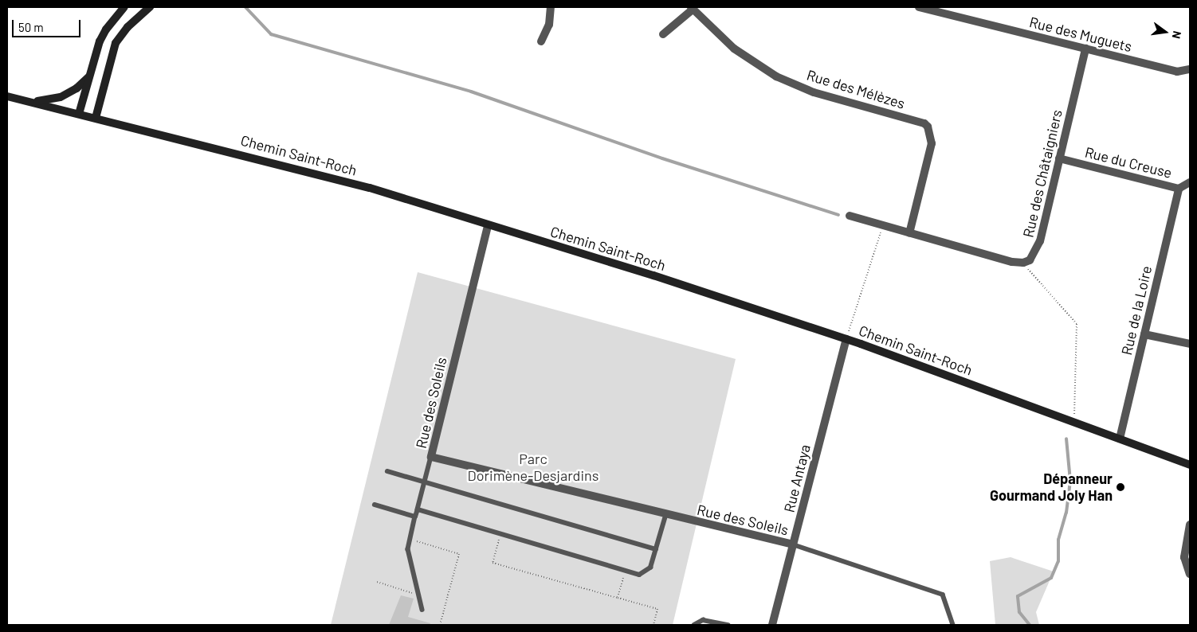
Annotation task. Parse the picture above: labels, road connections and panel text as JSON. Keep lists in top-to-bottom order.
{
  "streets": {
    "main road": ["Chemin Saint-Roch"],
    "street": [
      "Rue des Muguets",
      "Rue des Mélèzes",
      "Rue du Creuse",
      "Rue des Châtaigniers",
      "Rue de la Loire",
      "Rue des Soleils",
      "Rue Antaya"
    ]
  },
  "crossings": [
    ["Rue des Muguets", "Rue des Châtaigniers"],
    ["Chemin Saint-Roch", "Rue de la Loire"],
    ["Chemin Saint-Roch", "Rue des Soleils"],
    ["Chemin Saint-Roch", "Rue Antaya"],
    ["Rue du Creuse", "Rue des Châtaigniers"],
    ["Rue du Creuse", "Rue de la Loire"],
    ["Rue des Soleils", "Rue Antaya"]
  ],
  "parks": ["Parc Dorimène-Desjardins"],
  "places": ["Dépanneur Gourmand Joly Han"],
  "scale_bar": "50 m",
  "north": "right"
}
